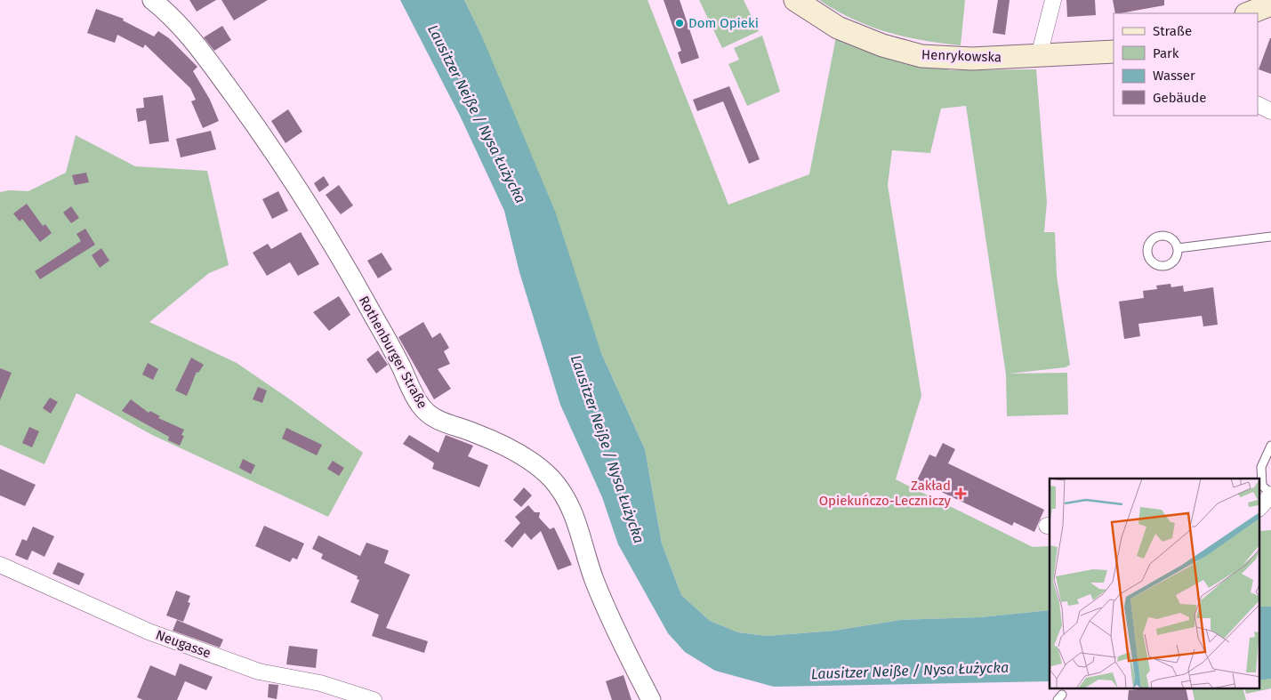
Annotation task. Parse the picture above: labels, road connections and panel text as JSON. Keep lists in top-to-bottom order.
{
  "streets": {
    "main road": ["Henrykowska"],
    "street": ["Rothenburger Straße", "Neugasse"]
  },
  "water": ["Lausitzer Neiße / Nysa Łużycka"],
  "places": {
    "other": ["Dom Opieki"],
    "health": ["Zakład Opiekuńczo-Leczniczy"]
  },
  "legend": [
    "Straße",
    "Park",
    "Wasser",
    "Gebäude"
  ]
}
